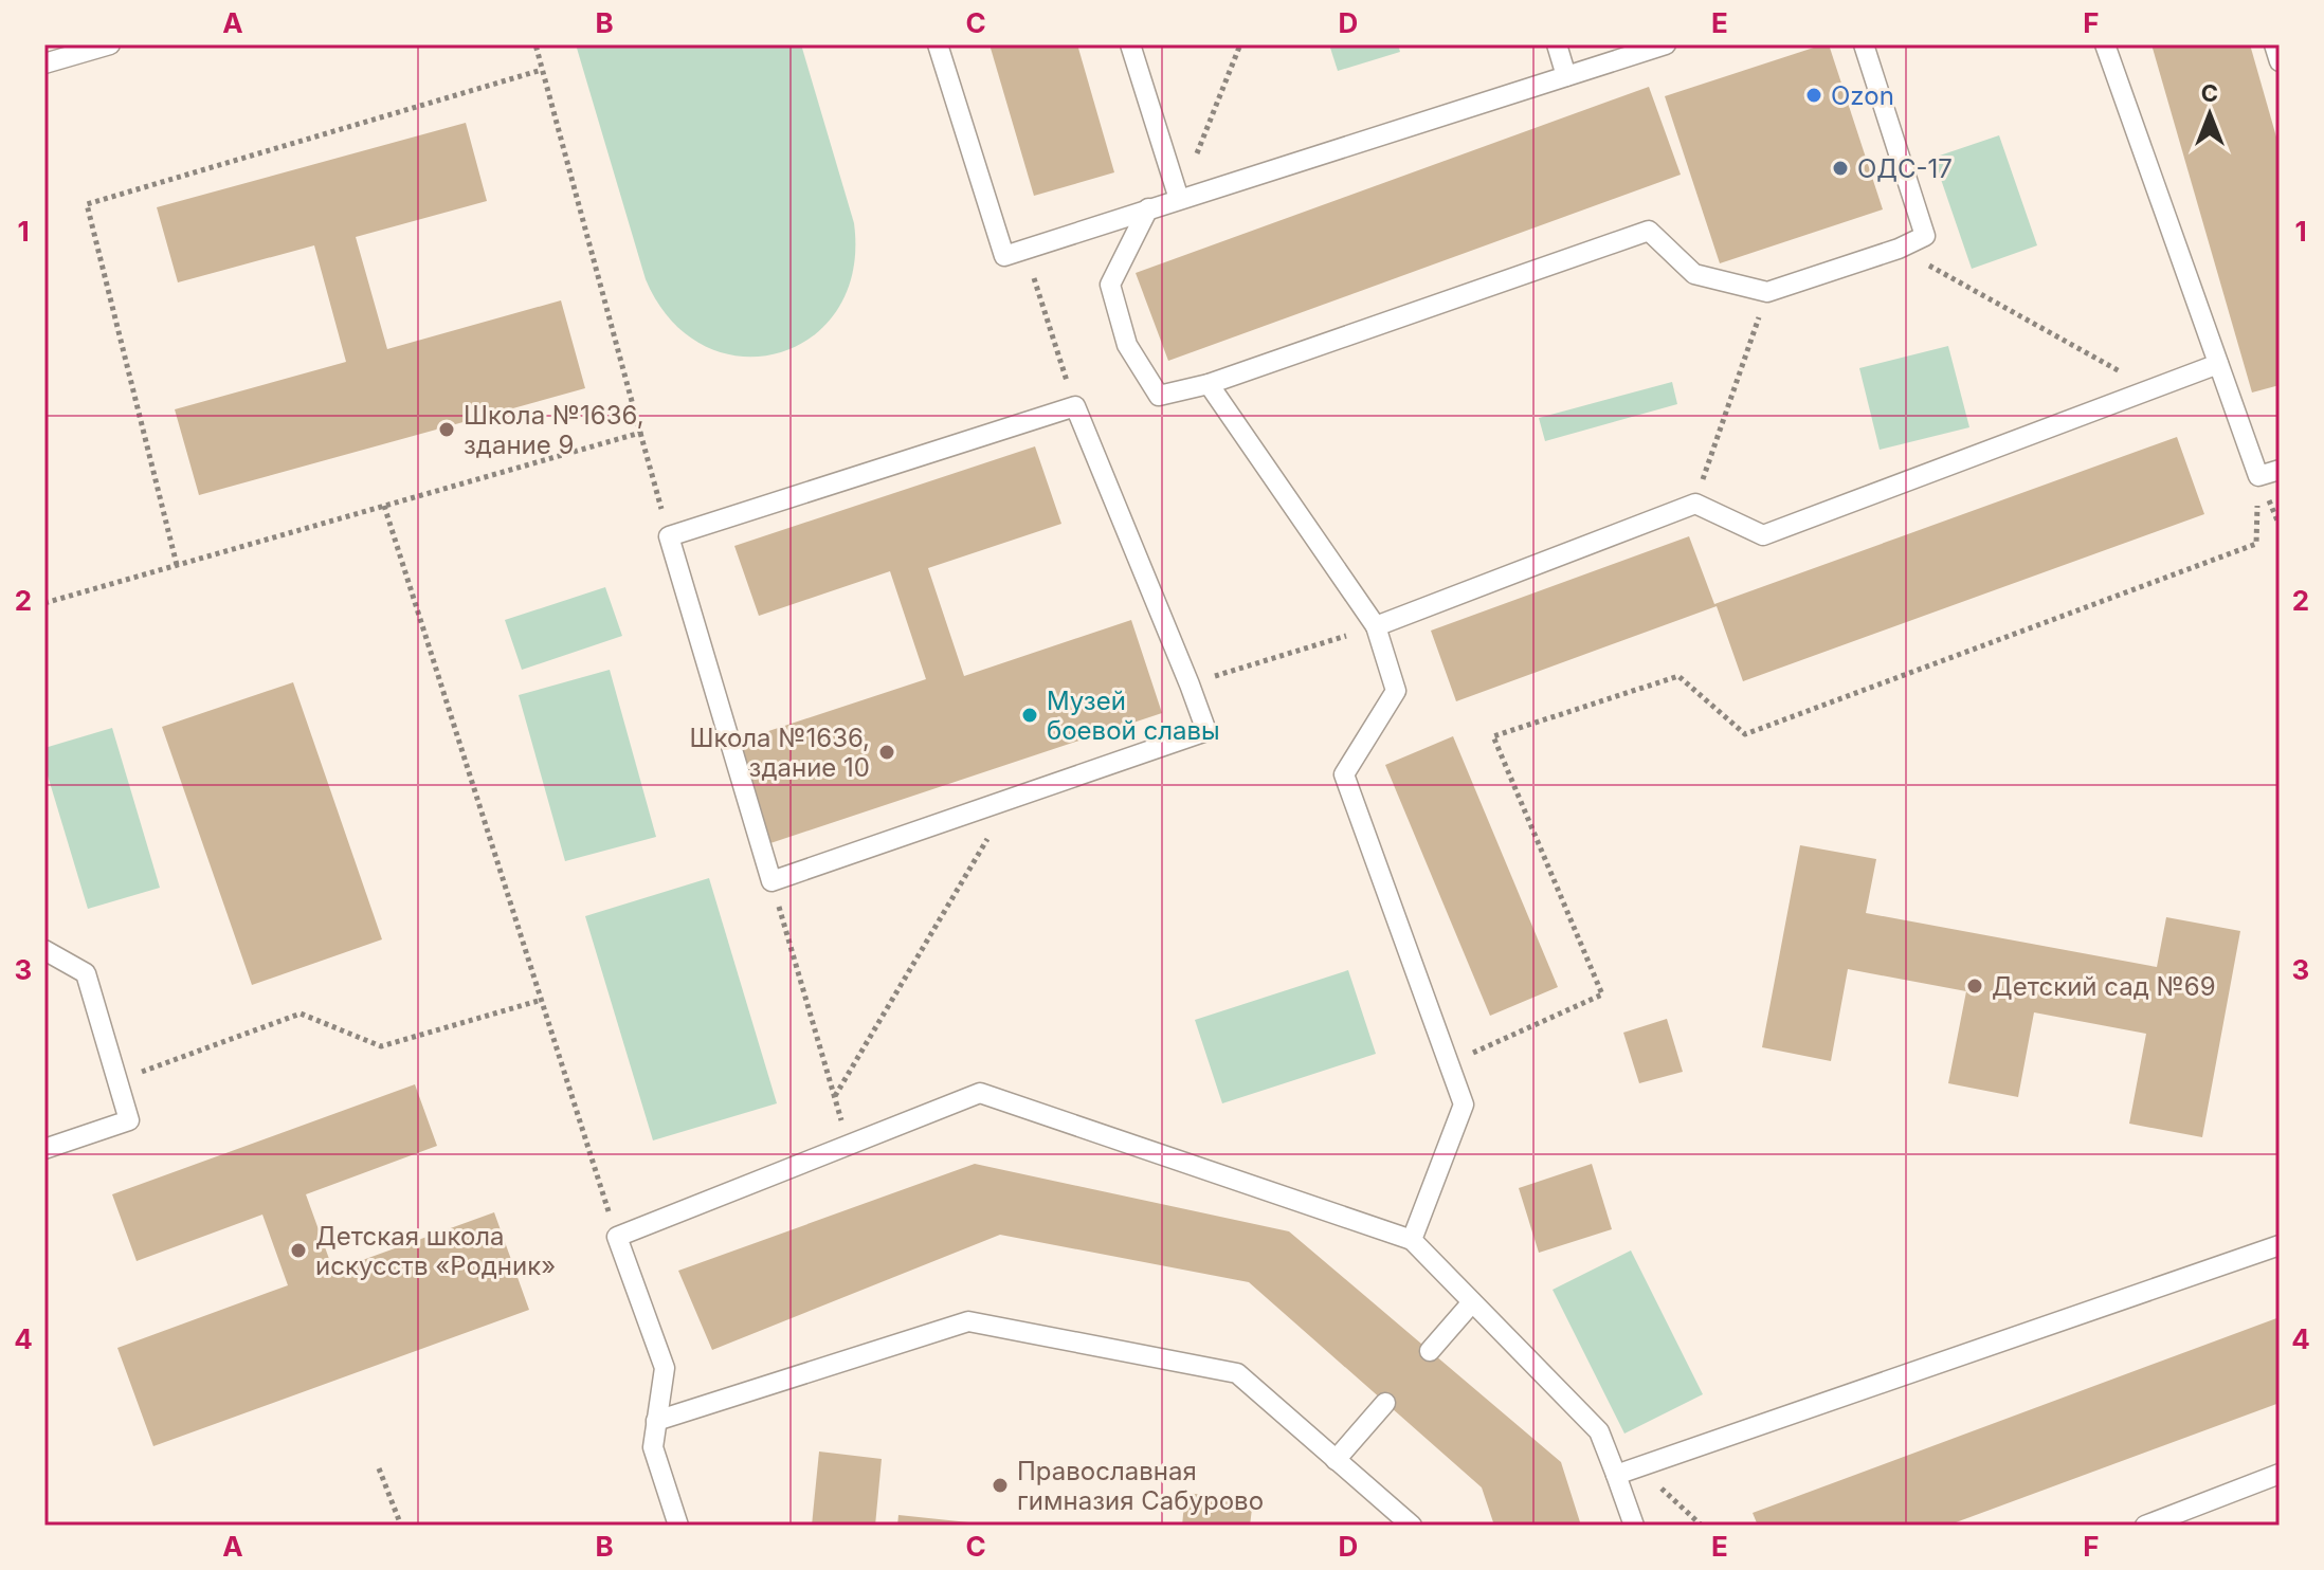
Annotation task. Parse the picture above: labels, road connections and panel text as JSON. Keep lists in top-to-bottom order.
{
  "places": [
    "Ozon",
    "ОДС-17",
    "Школа №1636, здание 9",
    "Музей боевой славы",
    "Школа №1636, здание 10",
    "Детский сад №69",
    "Детская школа искусств «Родник»",
    "Православная гимназия Сабурово"
  ],
  "north": "top",
  "grid": {
    "columns": [
      "A",
      "B",
      "C",
      "D",
      "E",
      "F"
    ],
    "rows": [
      "1",
      "2",
      "3",
      "4"
    ]
  }
}
